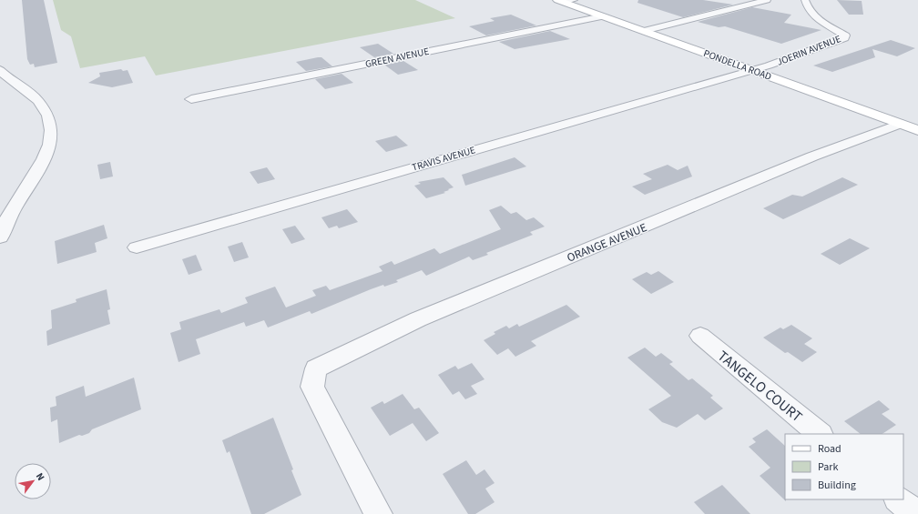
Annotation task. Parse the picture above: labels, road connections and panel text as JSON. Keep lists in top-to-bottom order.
{
  "streets": {
    "main road": ["PONDELLA ROAD"],
    "street": [
      "JOERIN AVENUE",
      "GREEN AVENUE",
      "TRAVIS AVENUE",
      "ORANGE AVENUE",
      "TANGELO COURT"
    ]
  },
  "crossings": [
    ["JOERIN AVENUE", "PONDELLA ROAD"],
    ["JOERIN AVENUE", "TRAVIS AVENUE"],
    ["GREEN AVENUE", "PONDELLA ROAD"],
    ["PONDELLA ROAD", "TRAVIS AVENUE"],
    ["PONDELLA ROAD", "ORANGE AVENUE"]
  ],
  "legend": ["Road", "Park", "Building"],
  "north": "top right"
}
